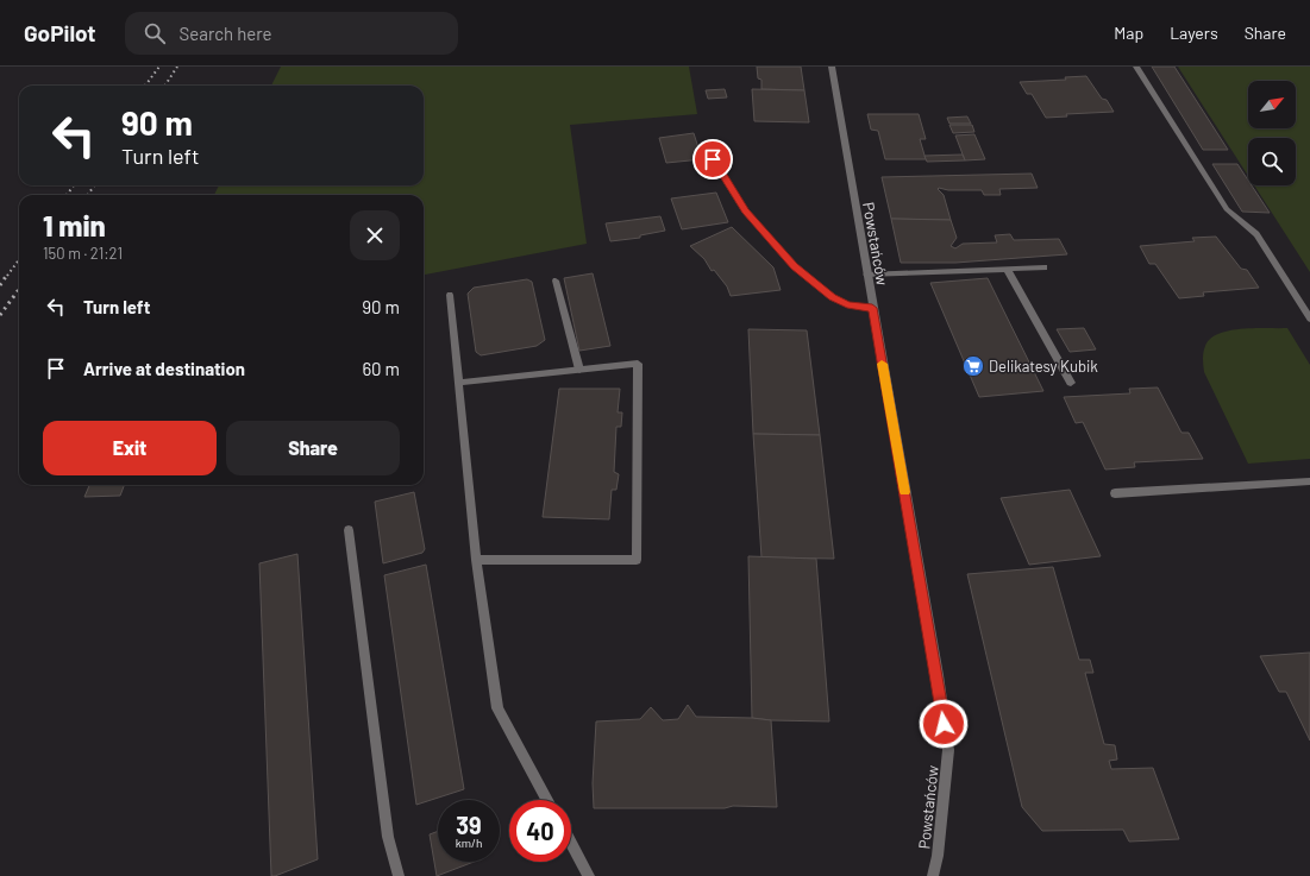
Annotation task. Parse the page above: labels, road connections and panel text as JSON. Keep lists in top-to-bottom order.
{
  "streets": {
    "street": ["Powstańców"]
  },
  "places": {
    "supermarket": ["Delikatesy Kubik"]
  },
  "north": "top right",
  "page": {
    "header": "GoPilot",
    "search": "Search here",
    "nav": ["Map", "Layers", "Share"],
    "turn": ["90 m", "Turn left"],
    "heading": ["1 min", "150 m · 21:21"],
    "list": [
      {
        "name": "Turn left",
        "value": "90 m"
      },
      {
        "name": "Arrive at destination",
        "value": "60 m"
      }
    ],
    "buttons": ["Exit", "Share"],
    "speed": "39 km/h",
    "limit": "40"
  }
}
